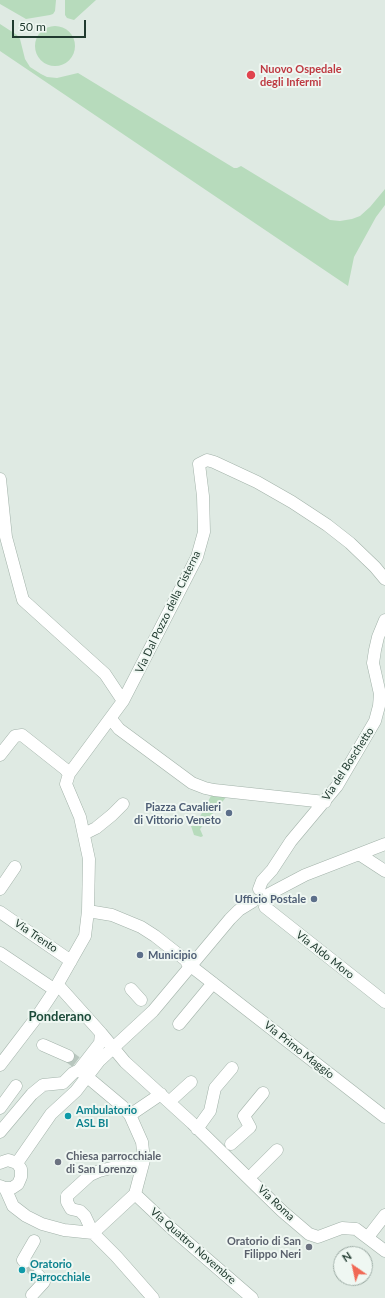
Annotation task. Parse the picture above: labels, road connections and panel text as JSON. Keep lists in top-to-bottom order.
{
  "streets": {
    "street": [
      "Via Dal Pozzo della Cisterna",
      "Via del Boschetto",
      "Via Trento",
      "Via Aldo Moro",
      "Via Primo Maggio",
      "Via Roma",
      "Via Quattro Novembre"
    ]
  },
  "crossings": [
    ["Via del Boschetto", "Via Aldo Moro"]
  ],
  "districts": ["Ponderano"],
  "places": [
    "Nuovo Ospedale degli Infermi",
    "Piazza Cavalieri di Vittorio Veneto",
    "Ufficio Postale",
    "Municipio",
    "Ambulatorio ASL BI",
    "Chiesa parrocchiale di San Lorenzo",
    "Oratorio di San Filippo Neri",
    "Oratorio Parrocchiale"
  ],
  "scale_bar": "50 m",
  "north": "top left"
}
